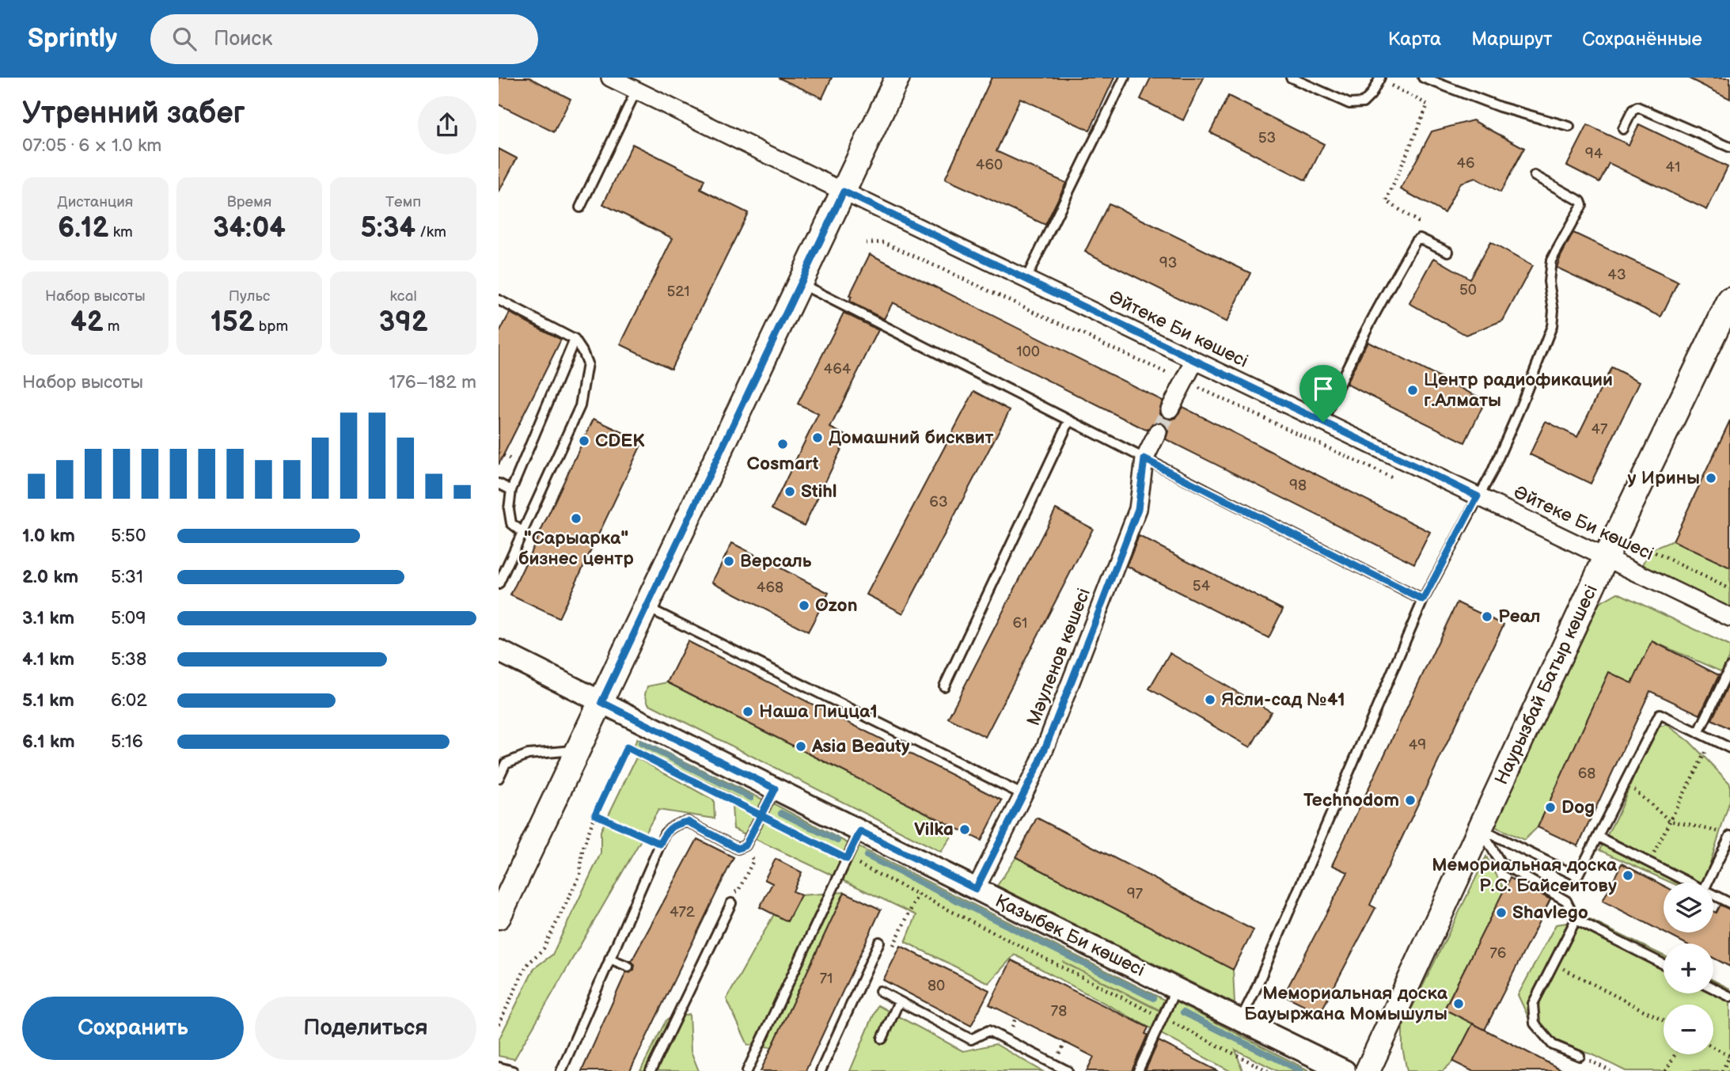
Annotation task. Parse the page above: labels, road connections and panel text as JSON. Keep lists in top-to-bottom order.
{
  "streets": {
    "main road": ["Наурызбай Батыр көшесі"],
    "street": ["Әйтеке Би көшесі", "Мәуленов көшесі", "Қазыбек Би көшесі"]
  },
  "crossings": [
    ["Әйтеке Би көшесі", "Наурызбай Батыр көшесі"],
    ["Мәуленов көшесі", "Қазыбек Би көшесі"]
  ],
  "places": [
    "Центр радиофикации г.Алматы",
    "Домашний бисквит",
    "CDEK",
    "Cosmart",
    "у Ирины",
    "Stihl",
    "\"Сарыарка\" бизнес центр",
    "Версаль",
    "Ozon",
    "Реал",
    "Ясли-сад №41",
    "Наша Пицца1",
    "Asia Beauty",
    "Technodom",
    "Dog",
    "Vilka",
    "Мемориальная доска Р.С. Байсеитову",
    "Shavlego",
    "Мемориальная доска Бауыржана Момышулы"
  ],
  "house_numbers": [
    "53",
    "94",
    "46",
    "460",
    "41",
    "93",
    "43",
    "50",
    "521",
    "100",
    "464",
    "47",
    "98",
    "63",
    "54",
    "468",
    "61",
    "49",
    "68",
    "97",
    "472",
    "76",
    "71",
    "80",
    "78"
  ],
  "page": {
    "header": "Sprintly",
    "search": "Поиск",
    "nav": ["Карта", "Маршрут", "Сохранённые"],
    "heading": ["Утренний забег", "07:05 · 6 × 1.0 km"],
    "stats": [
      ["Дистанция", "6.12 km"],
      ["Время", "34:04"],
      ["Темп", "5:34 /km"],
      ["Набор высоты", "42 m"],
      ["Пульс", "152 bpm"],
      ["kcal", "392"]
    ],
    "chart": ["Набор высоты", "176–182 m"],
    "list": [
      {
        "name": "1.0 km",
        "note": "5:50"
      },
      {
        "name": "2.0 km",
        "note": "5:31"
      },
      {
        "name": "3.1 km",
        "note": "5:09"
      },
      {
        "name": "4.1 km",
        "note": "5:38"
      },
      {
        "name": "5.1 km",
        "note": "6:02"
      },
      {
        "name": "6.1 km",
        "note": "5:16"
      }
    ],
    "map_buttons": ["+", "−"],
    "buttons": ["Сохранить", "Поделиться"]
  }
}
